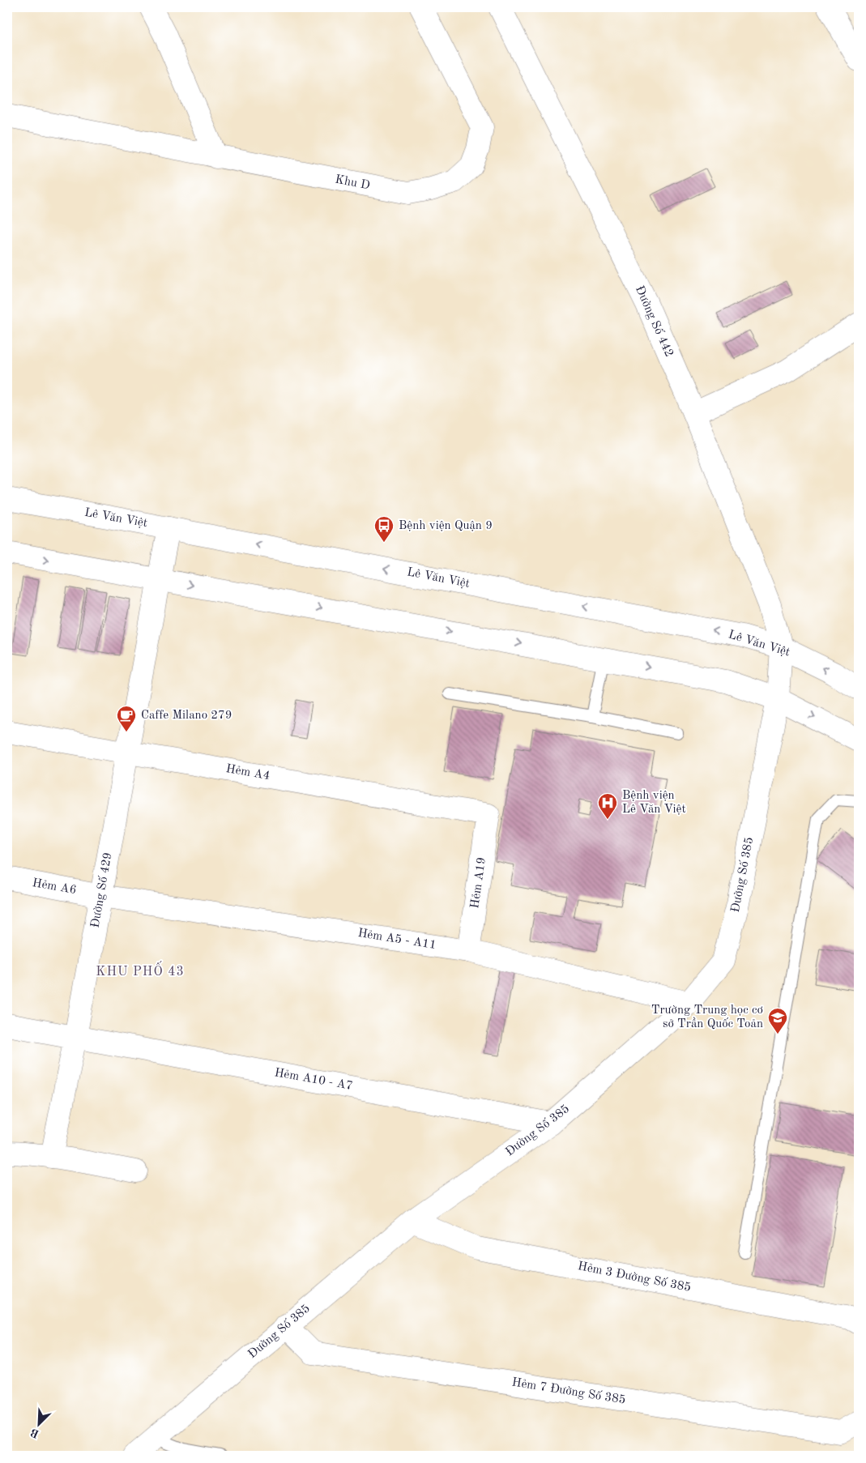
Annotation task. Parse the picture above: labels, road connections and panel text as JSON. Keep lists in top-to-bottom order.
{
  "streets": {
    "street": [
      "Khu D",
      "Đường Số 442",
      "Lê Văn Việt",
      "Hẻm A4",
      "Đường Số 385",
      "Hẻm A19",
      "Hẻm A6",
      "Đường Số 429",
      "Hẻm A5 - A11",
      "Hẻm A10 - A7",
      "Hẻm 3 Đường Số 385",
      "Hẻm 7 Đường Số 385"
    ]
  },
  "crossings": [
    ["Đường Số 442", "Lê Văn Việt"],
    ["Đường Số 442", "Đường Số 385"],
    ["Lê Văn Việt", "Đường Số 385"],
    ["Lê Văn Việt", "Đường Số 429"],
    ["Hẻm A4", "Hẻm A19"],
    ["Hẻm A4", "Đường Số 429"],
    ["Đường Số 385", "Hẻm A5 - A11"],
    ["Đường Số 385", "Hẻm A10 - A7"],
    ["Đường Số 385", "Hẻm 3 Đường Số 385"],
    ["Đường Số 385", "Hẻm 7 Đường Số 385"],
    ["Hẻm A19", "Hẻm A5 - A11"],
    ["Hẻm A6", "Đường Số 429"],
    ["Hẻm A6", "Hẻm A5 - A11"],
    ["Đường Số 429", "Hẻm A5 - A11"],
    ["Đường Số 429", "Hẻm A10 - A7"]
  ],
  "districts": ["KHU PHỐ 43"],
  "places": {
    "bus stop": ["Bệnh viện Quận 9"],
    "cafe": ["Caffe Milano 279"],
    "hospital": ["Bệnh viện Lê Văn Việt"],
    "school or university": ["Trường Trung học cơ sở Trần Quốc Toản"]
  },
  "north": "bottom left"
}
